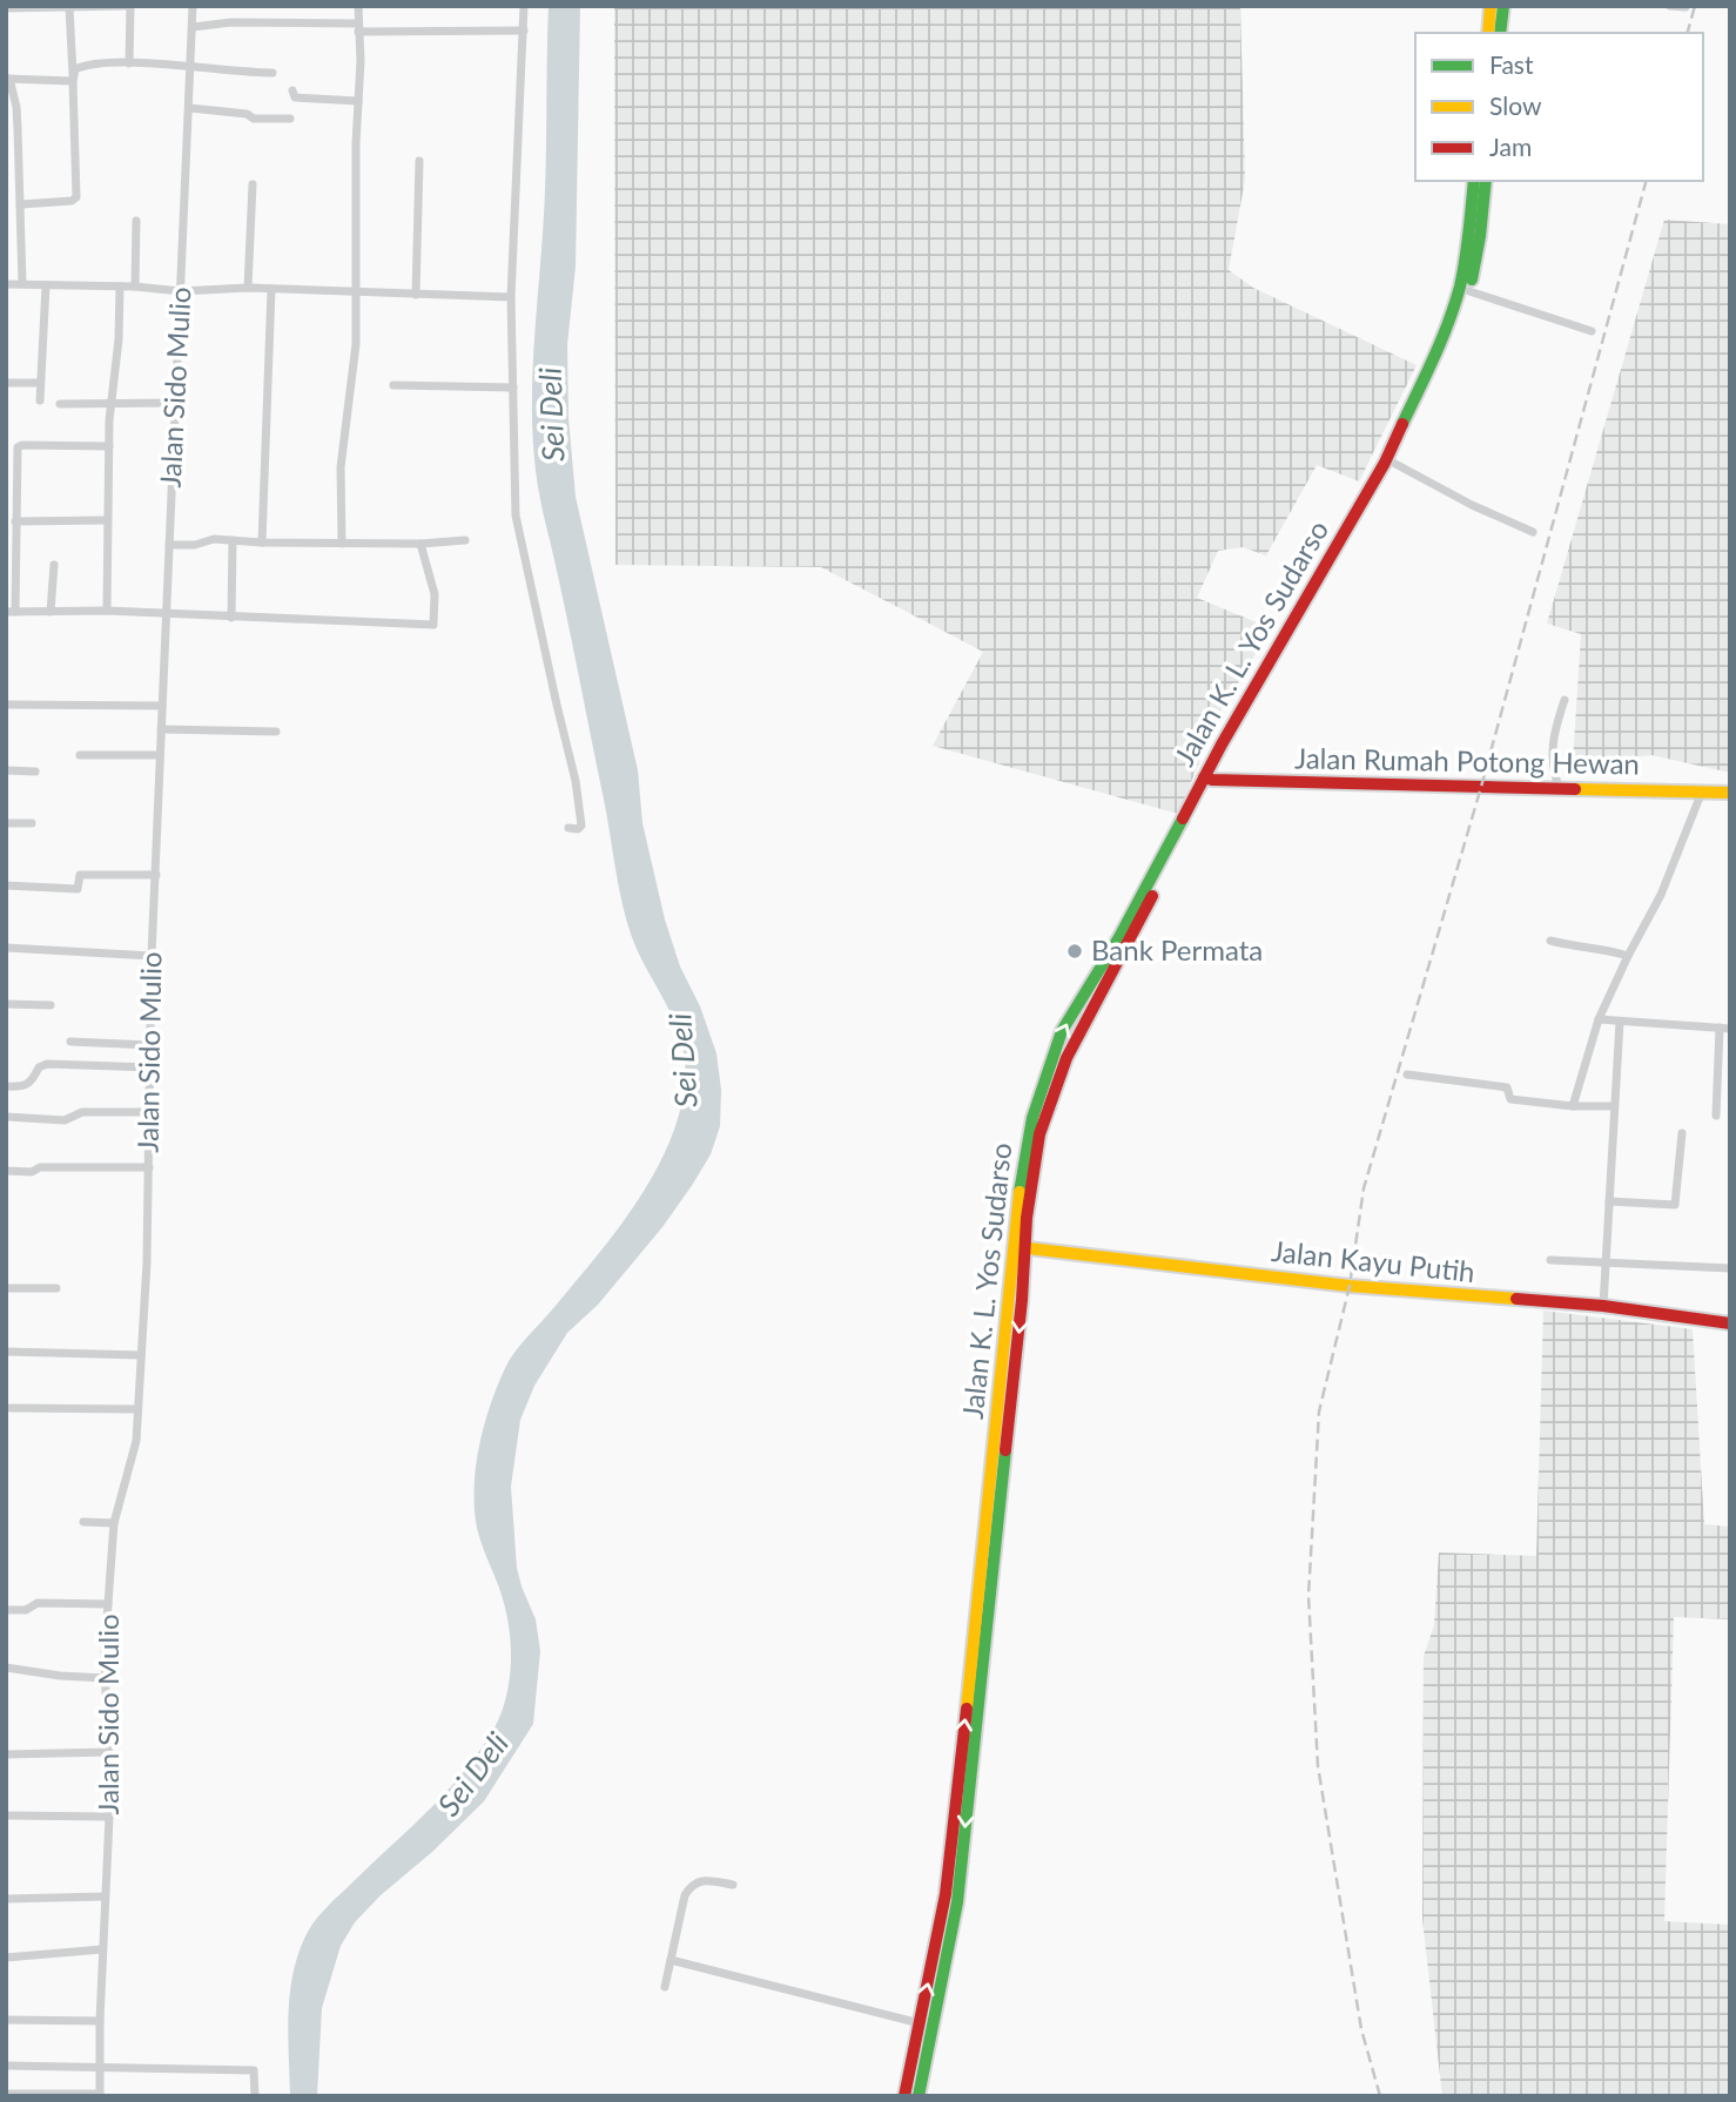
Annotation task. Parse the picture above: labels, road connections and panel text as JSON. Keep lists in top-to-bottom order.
{
  "streets": {
    "main road": ["Jalan K. L. Yos Sudarso", "Jalan Rumah Potong Hewan", "Jalan Kayu Putih"],
    "street": ["Jalan Sido Mulio"]
  },
  "crossings": [
    ["Jalan K. L. Yos Sudarso", "Jalan Rumah Potong Hewan"],
    ["Jalan K. L. Yos Sudarso", "Jalan Kayu Putih"]
  ],
  "water": ["Sei Deli"],
  "places": ["Bank Permata"],
  "legend": ["Fast", "Slow", "Jam"]
}
